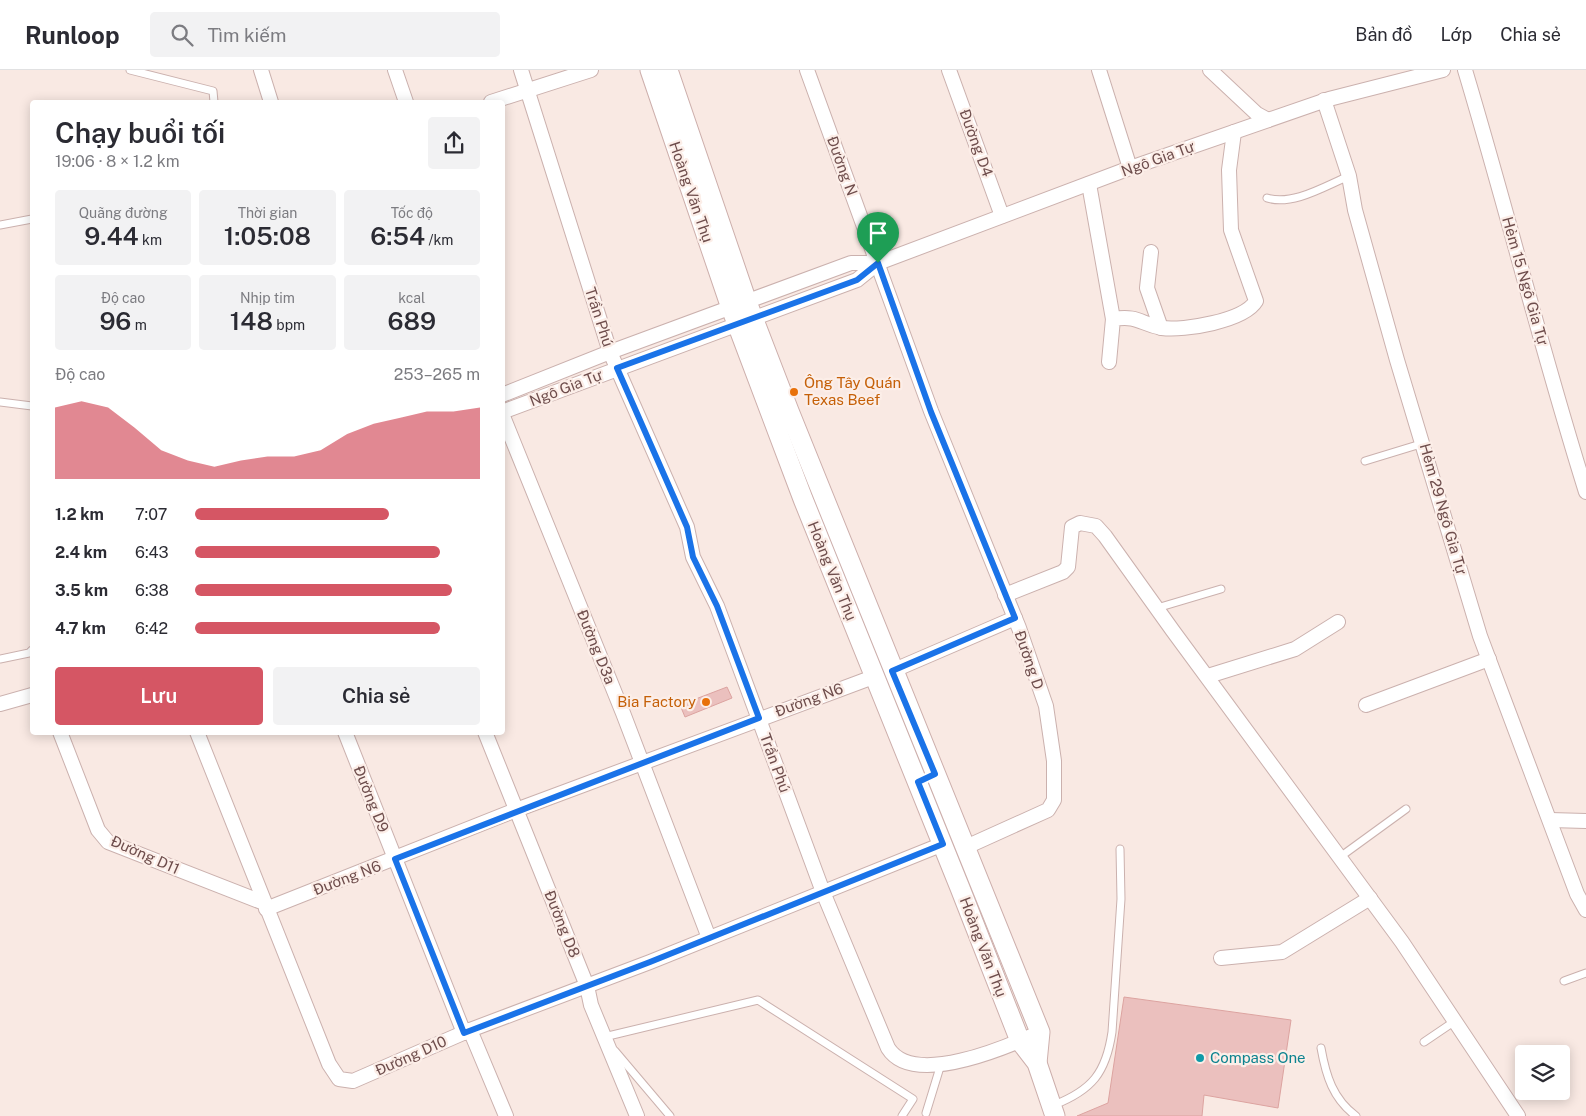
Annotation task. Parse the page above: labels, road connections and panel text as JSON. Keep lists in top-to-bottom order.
{
  "streets": {
    "street": [
      "Đường D4",
      "Ngô Gia Tự",
      "Đường N",
      "Hoàng Văn Thụ",
      "Hẻm 15 Ngô Gia Tự",
      "Trần Phú",
      "Hẻm 29 Ngô Gia Tự",
      "Đường D3a",
      "Đường D",
      "Đường N6",
      "Đường D9",
      "Đường D11",
      "Đường D8",
      "Đường D10"
    ]
  },
  "crossings": [
    ["Đường D4", "Ngô Gia Tự"],
    ["Ngô Gia Tự", "Đường N"],
    ["Ngô Gia Tự", "Hoàng Văn Thụ"],
    ["Ngô Gia Tự", "Trần Phú"],
    ["Ngô Gia Tự", "Hẻm 29 Ngô Gia Tự"],
    ["Ngô Gia Tự", "Đường D"],
    ["Đường N", "Đường D"],
    ["Hoàng Văn Thụ", "Trần Phú"],
    ["Hoàng Văn Thụ", "Đường D"],
    ["Hoàng Văn Thụ", "Đường N6"],
    ["Hoàng Văn Thụ", "Đường D10"],
    ["Trần Phú", "Đường N6"],
    ["Trần Phú", "Đường D10"],
    ["Đường D3a", "Đường N6"],
    ["Đường D3a", "Đường D10"],
    ["Đường D", "Đường N6"],
    ["Đường N6", "Đường D9"],
    ["Đường N6", "Đường D11"],
    ["Đường N6", "Đường D8"],
    ["Đường N6", "Đường D10"],
    ["Đường D9", "Đường D10"],
    ["Đường D11", "Đường D10"],
    ["Đường D8", "Đường D10"]
  ],
  "places": ["Ông Tây Quán Texas Beef", "Bia Factory", "Compass One"],
  "page": {
    "header": "Runloop",
    "search": "Tìm kiếm",
    "nav": ["Bản đồ", "Lớp", "Chia sẻ"],
    "heading": ["Chạy buổi tối", "19:06 · 8 × 1.2 km"],
    "stats": [
      ["Quãng đường", "9.44 km"],
      ["Thời gian", "1:05:08"],
      ["Tốc độ", "6:54 /km"],
      ["Độ cao", "96 m"],
      ["Nhịp tim", "148 bpm"],
      ["kcal", "689"]
    ],
    "chart": ["Độ cao", "253–265 m"],
    "list": [
      {
        "name": "1.2 km",
        "note": "7:07"
      },
      {
        "name": "2.4 km",
        "note": "6:43"
      },
      {
        "name": "3.5 km",
        "note": "6:38"
      },
      {
        "name": "4.7 km",
        "note": "6:42"
      }
    ],
    "buttons": ["Lưu", "Chia sẻ"]
  }
}
